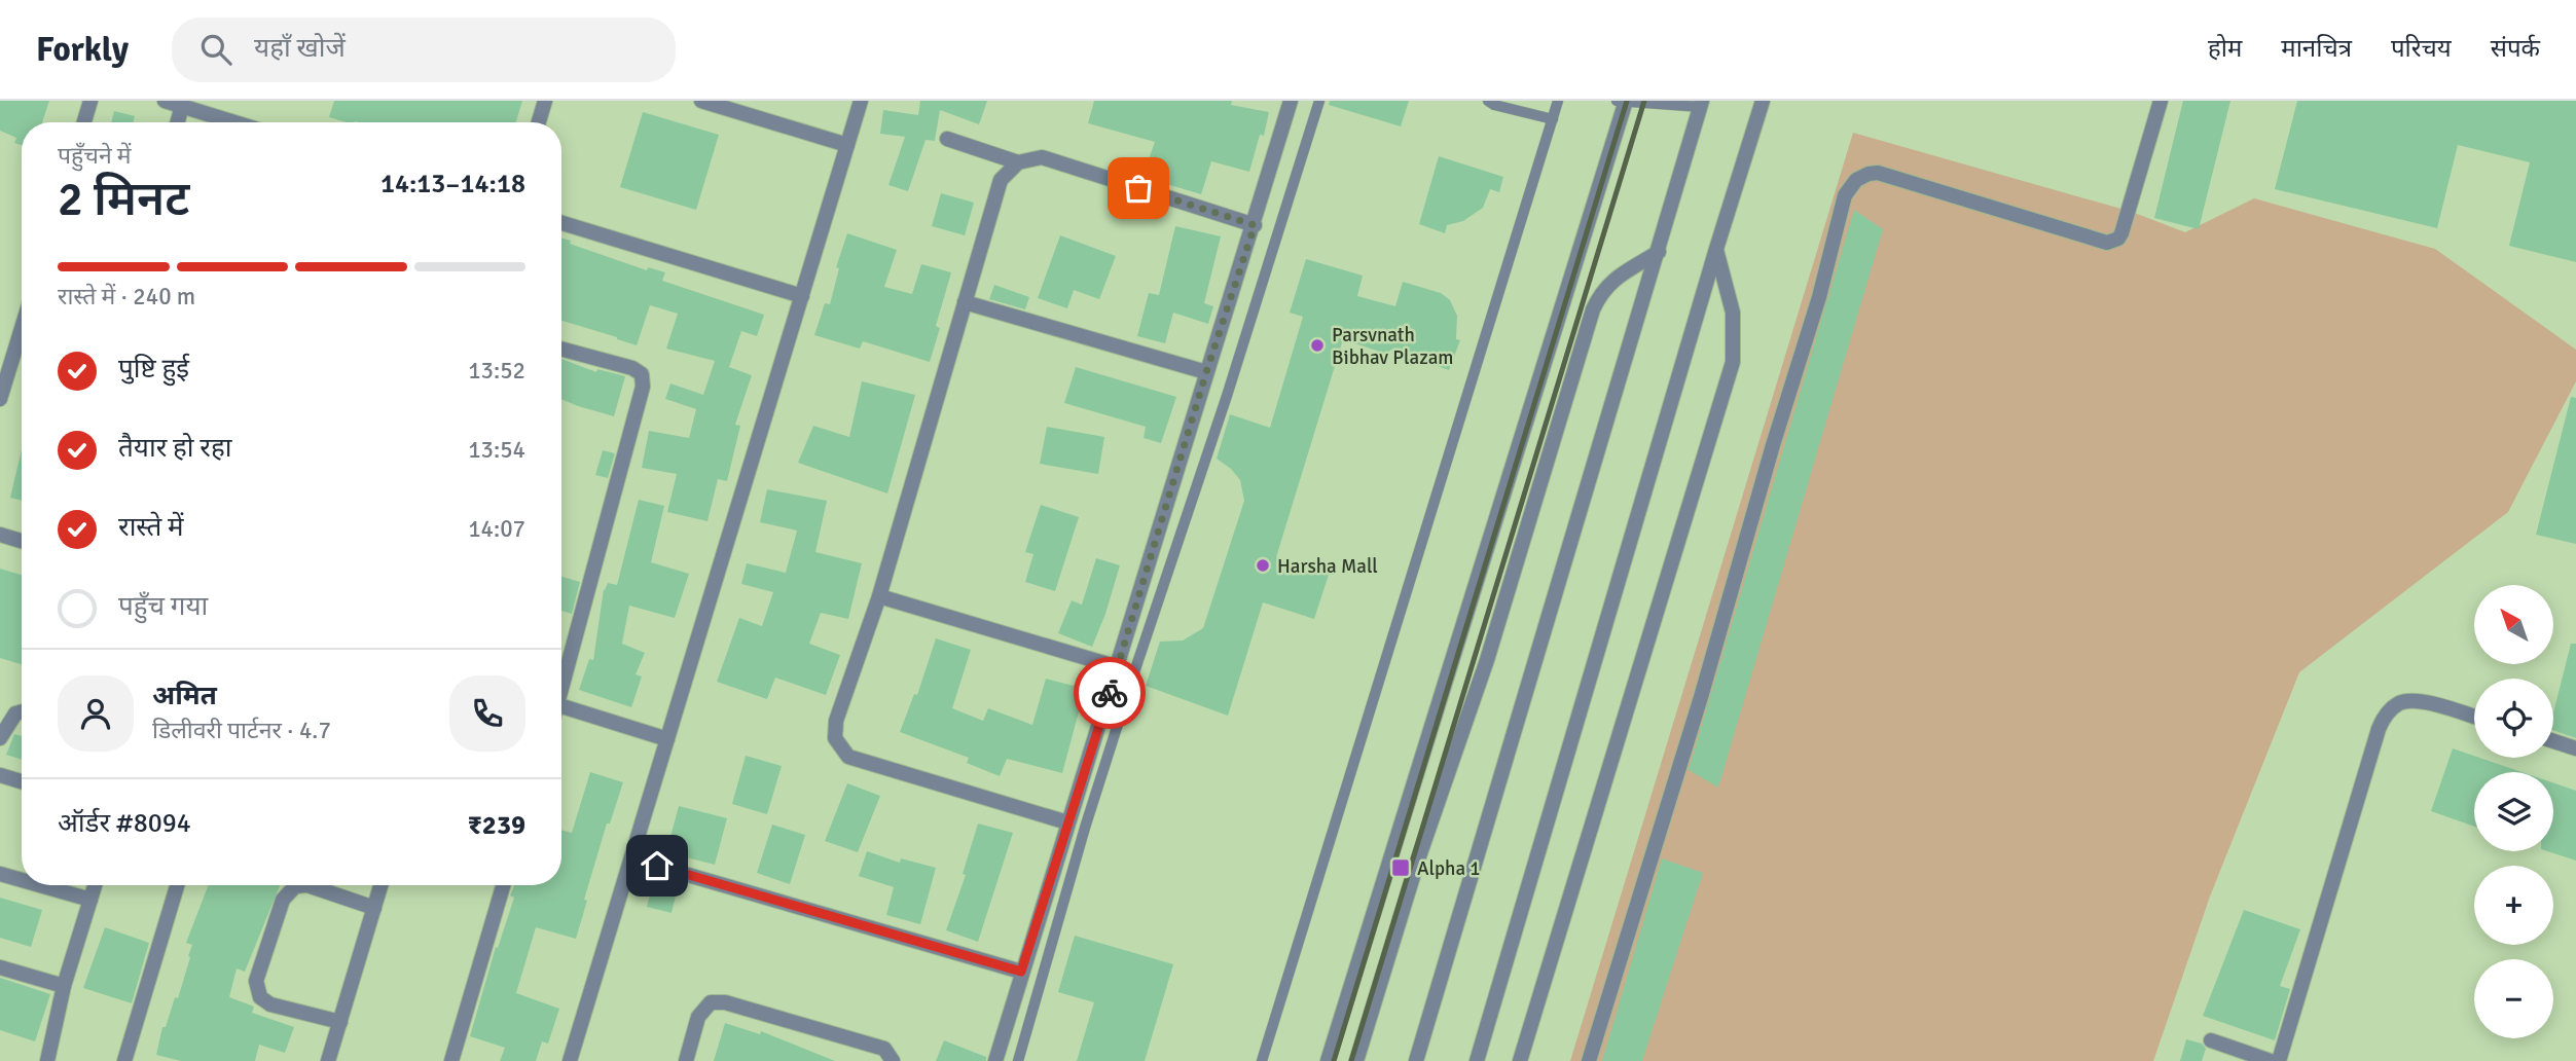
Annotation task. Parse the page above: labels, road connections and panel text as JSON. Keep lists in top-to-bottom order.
{
  "places": {
    "other": ["Parsvnath Bibhav Plazam", "Harsha Mall"],
    "transit": ["Alpha 1"]
  },
  "north": "top left",
  "page": {
    "header": "Forkly",
    "search": "यहाँ खोजें",
    "nav": [
      "होम",
      "मानचित्र",
      "परिचय",
      "संपर्क"
    ],
    "heading": ["2 मिनट", "पहुँचने में", "14:13–14:18"],
    "panel": [
      "अमित",
      "डिलीवरी पार्टनर · 4.7",
      "ऑर्डर #8094",
      "₹239"
    ],
    "bar": "रास्ते में · 240 m",
    "list": [
      ["पुष्टि हुई", "13:52"],
      ["तैयार हो रहा", "13:54"],
      ["रास्ते में", "14:07"],
      "पहुँच गया"
    ],
    "map_buttons": ["+", "−"]
  }
}
